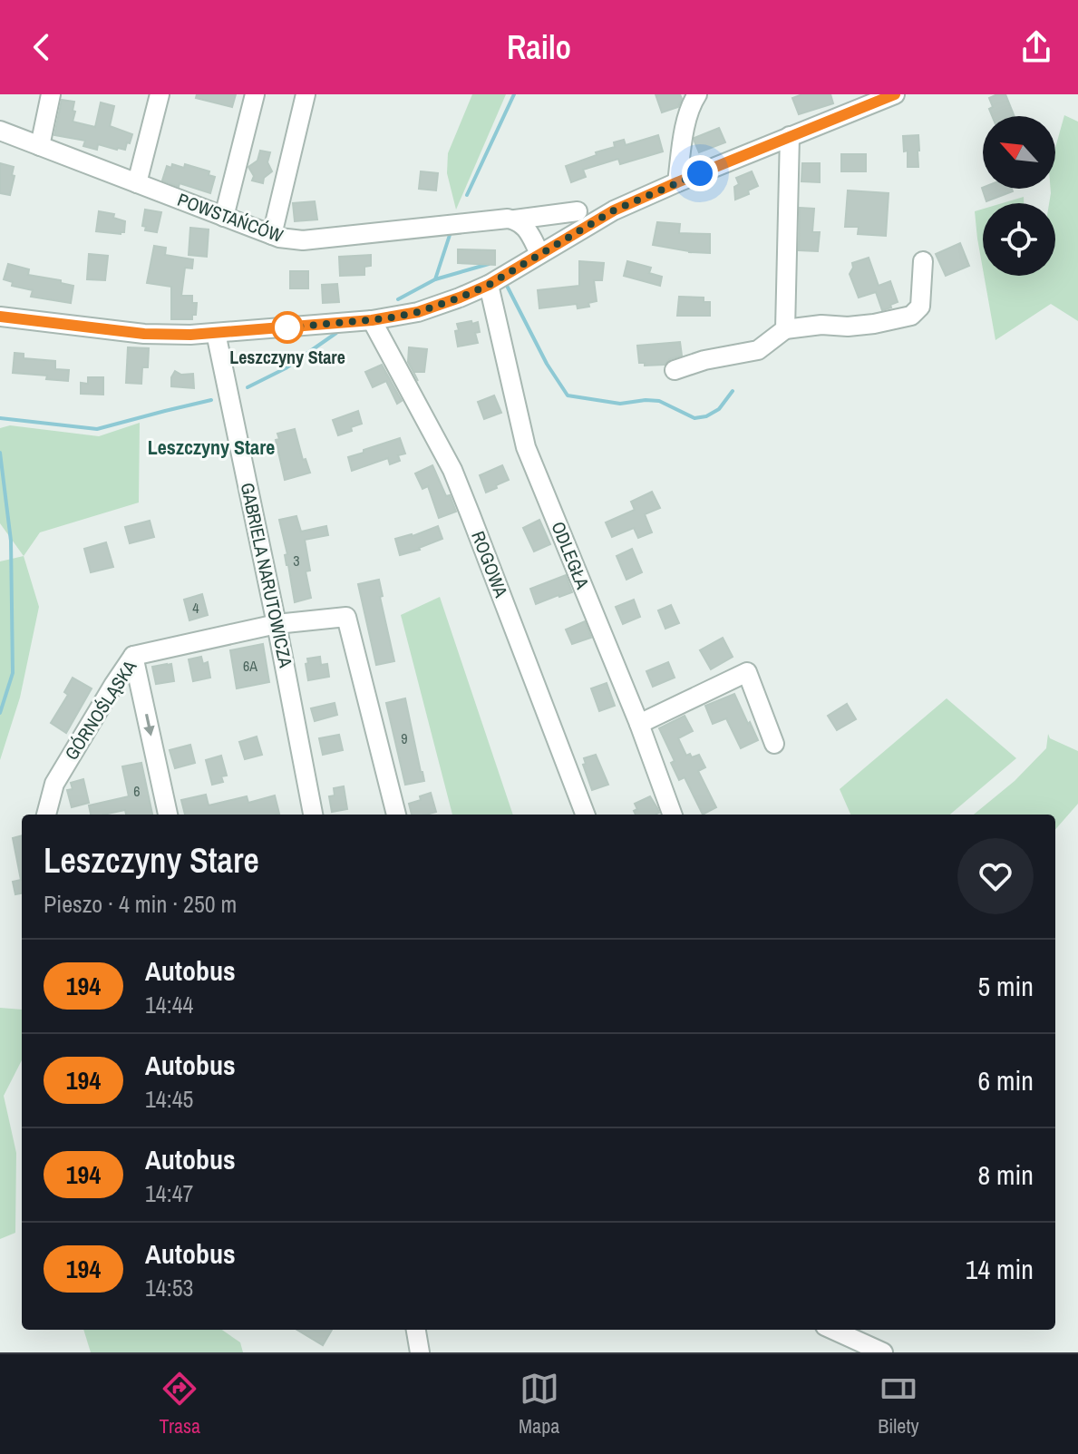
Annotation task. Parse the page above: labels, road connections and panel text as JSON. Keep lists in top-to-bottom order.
{
  "streets": {
    "street": [
      "POWSTAŃCÓW",
      "ODLEGŁA",
      "ROGOWA",
      "GABRIELA NARUTOWICZA",
      "GÓRNOŚLĄSKA"
    ]
  },
  "crossings": [
    ["GABRIELA NARUTOWICZA", "GÓRNOŚLĄSKA"]
  ],
  "districts": ["Leszczyny Stare"],
  "places": ["Leszczyny Stare"],
  "lines": ["bus line 194"],
  "house_numbers": [
    "3",
    "4",
    "6A",
    "9",
    "6"
  ],
  "north": "top left",
  "page": {
    "header": "Railo",
    "heading": ["Leszczyny Stare", "Pieszo · 4 min · 250 m"],
    "list": [
      {
        "mark": "194",
        "name": "Autobus",
        "note": "14:44",
        "value": "5 min"
      },
      {
        "mark": "194",
        "name": "Autobus",
        "note": "14:45",
        "value": "6 min"
      },
      {
        "mark": "194",
        "name": "Autobus",
        "note": "14:47",
        "value": "8 min"
      },
      {
        "mark": "194",
        "name": "Autobus",
        "note": "14:53",
        "value": "14 min"
      }
    ],
    "tabs": ["Trasa", "Mapa", "Bilety"]
  }
}
